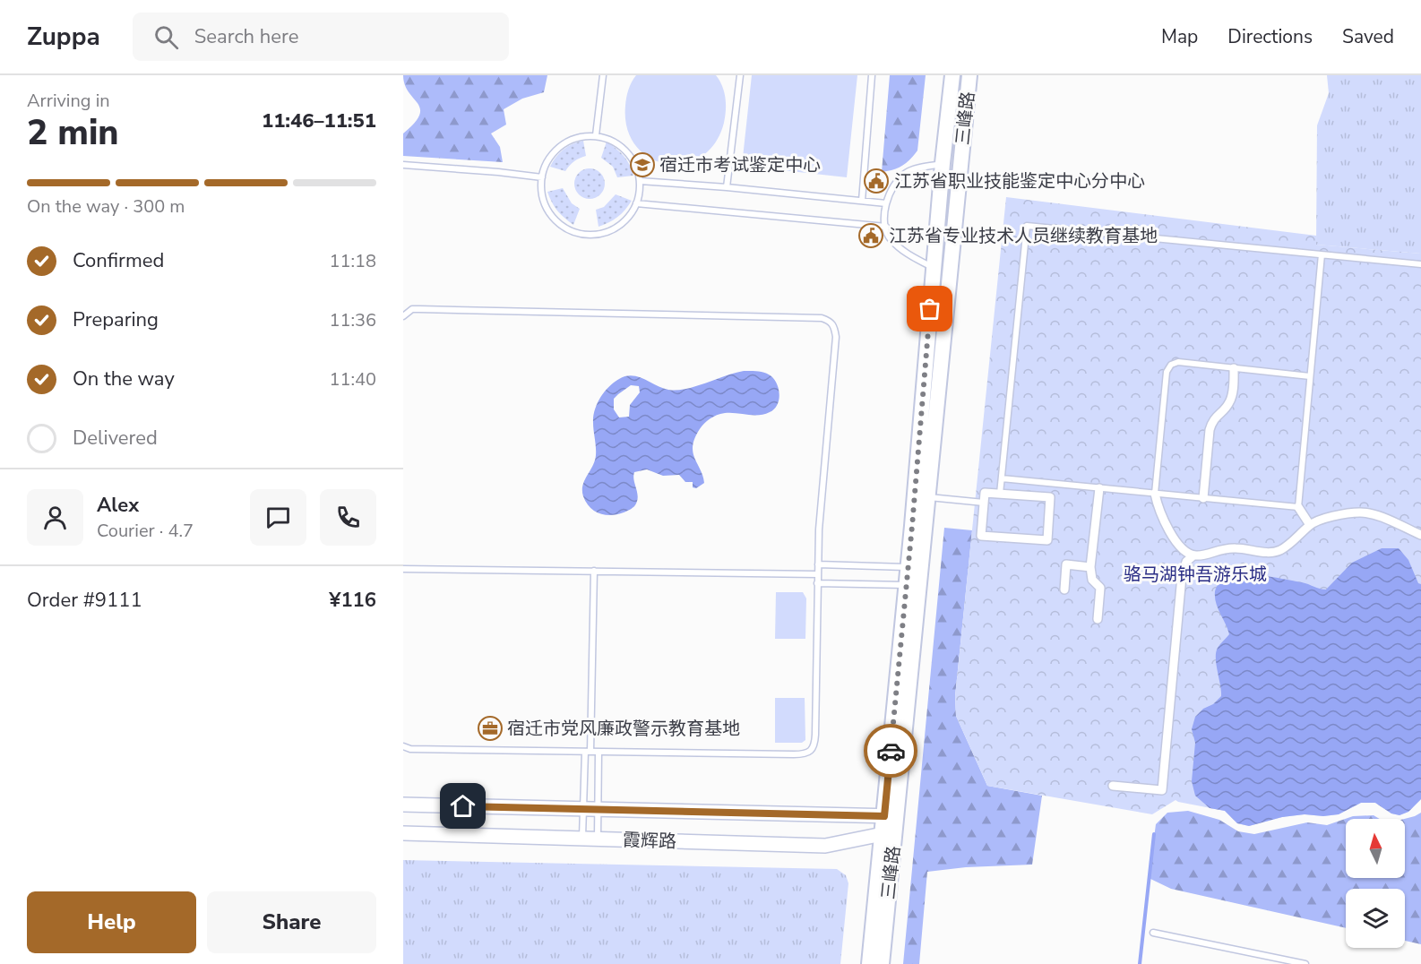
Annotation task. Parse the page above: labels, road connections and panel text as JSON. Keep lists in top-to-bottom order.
{
  "streets": {
    "main road": ["三峰路"],
    "street": ["霞辉路"]
  },
  "crossings": [
    ["三峰路", "霞辉路"]
  ],
  "parks": ["骆马湖钟吾游乐城"],
  "places": {
    "school or university": ["宿迁市考试鉴定中心"],
    "public building": ["江苏省职业技能鉴定中心分中心", "江苏省专业技术人员继续教育基地"],
    "office": ["宿迁市党风廉政警示教育基地"]
  },
  "north": "top",
  "page": {
    "header": "Zuppa",
    "search": "Search here",
    "nav": ["Map", "Directions", "Saved"],
    "heading": ["2 min", "Arriving in", "11:46–11:51"],
    "panel": [
      "Alex",
      "Courier · 4.7",
      "Order #9111",
      "¥116"
    ],
    "bar": "On the way · 300 m",
    "list": [
      ["Confirmed", "11:18"],
      ["Preparing", "11:36"],
      ["On the way", "11:40"],
      "Delivered"
    ],
    "buttons": ["Help", "Share"]
  }
}
